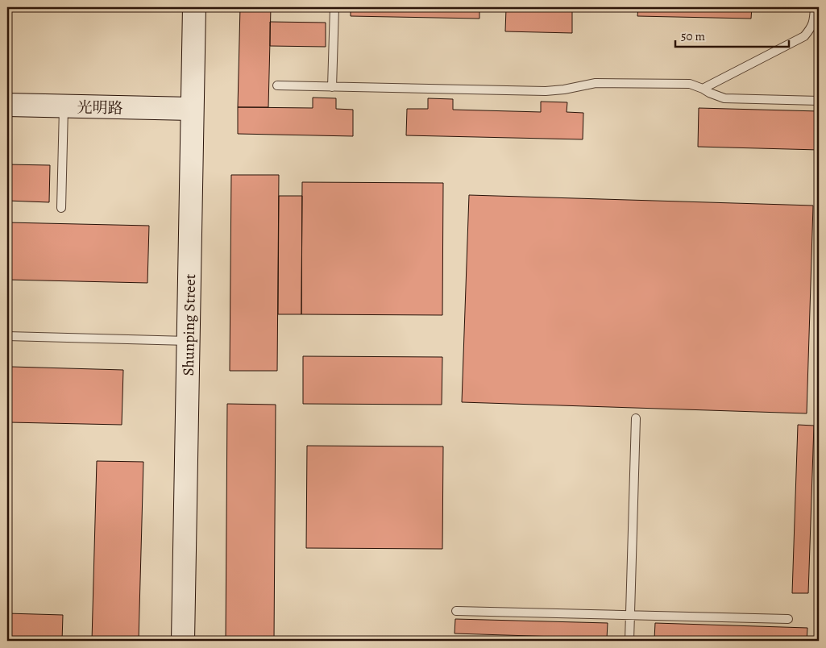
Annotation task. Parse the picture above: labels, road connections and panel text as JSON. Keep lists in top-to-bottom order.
{
  "streets": {
    "street": ["光明路", "Shunping Street"]
  },
  "crossings": [
    ["光明路", "Shunping Street"]
  ],
  "scale_bar": "50 m"
}
